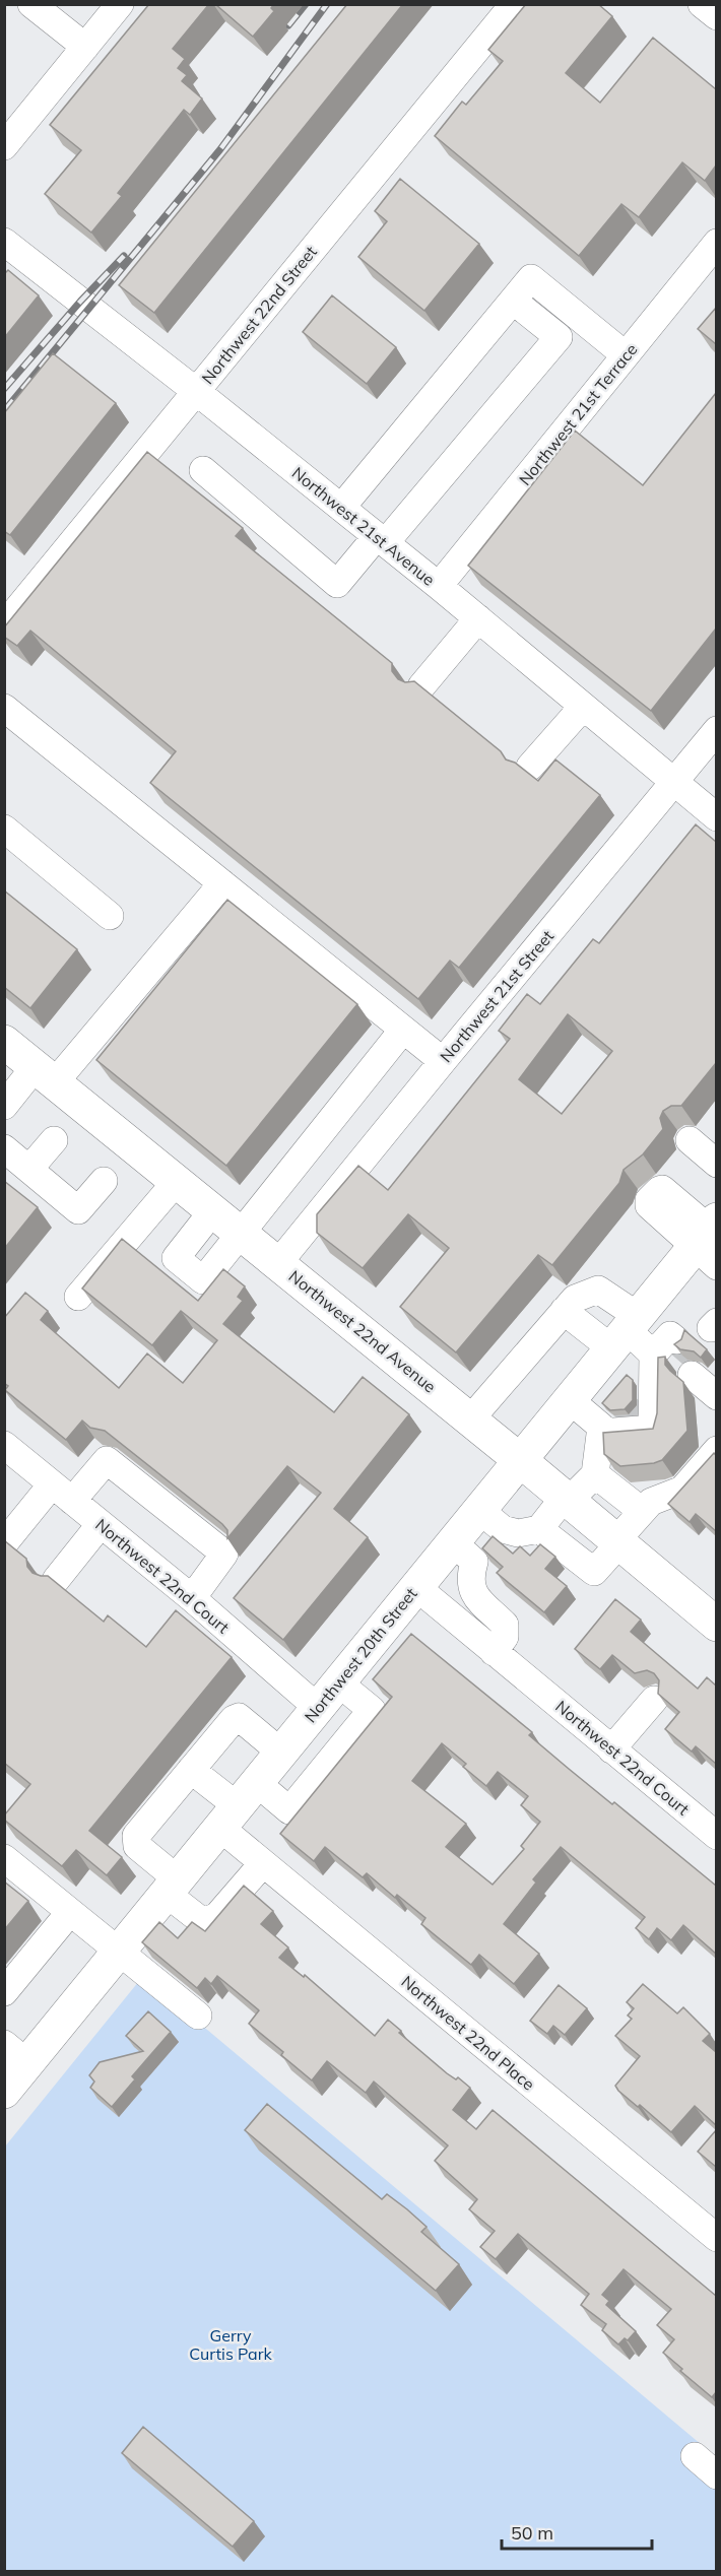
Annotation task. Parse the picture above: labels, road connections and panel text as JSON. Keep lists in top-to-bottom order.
{
  "streets": {
    "main road": ["Northwest 22nd Avenue", "Northwest 20th Street"],
    "street": [
      "Northwest 22nd Street",
      "Northwest 21st Terrace",
      "Northwest 21st Avenue",
      "Northwest 21st Street",
      "Northwest 22nd Court",
      "Northwest 22nd Place"
    ]
  },
  "crossings": [
    ["Northwest 22nd Street", "Northwest 21st Avenue"],
    ["Northwest 21st Terrace", "Northwest 21st Avenue"],
    ["Northwest 21st Avenue", "Northwest 21st Street"],
    ["Northwest 21st Street", "Northwest 22nd Avenue"],
    ["Northwest 22nd Avenue", "Northwest 20th Street"],
    ["Northwest 22nd Court", "Northwest 20th Street"],
    ["Northwest 22nd Court", "Northwest 22nd Place"],
    ["Northwest 20th Street", "Northwest 22nd Place"]
  ],
  "parks": ["Gerry Curtis Park"],
  "scale_bar": "50 m"
}
